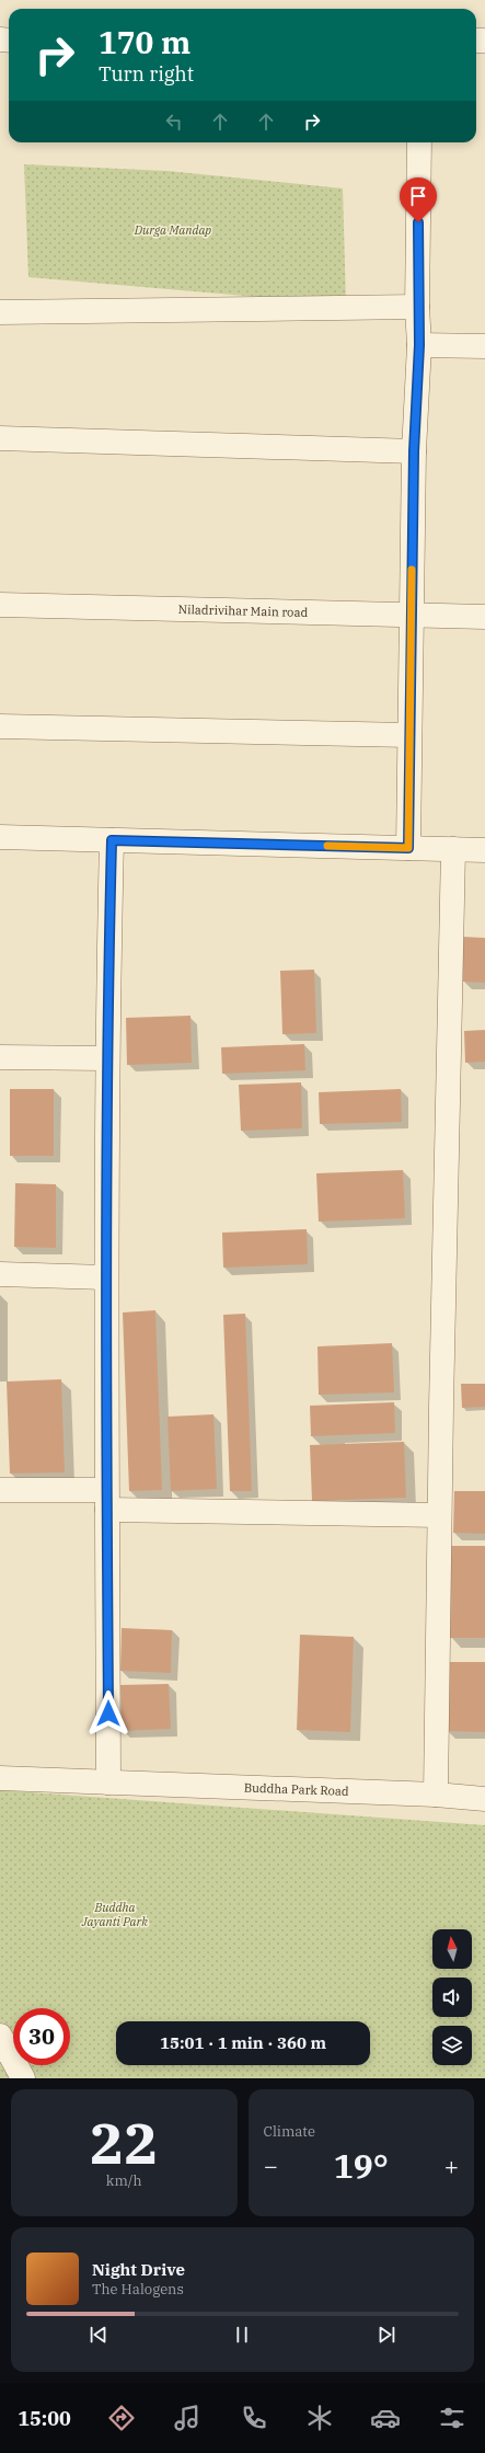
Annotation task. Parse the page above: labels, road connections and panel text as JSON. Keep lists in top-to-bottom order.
{
  "streets": {
    "street": ["Niladrivihar Main road", "Buddha Park Road"]
  },
  "parks": ["Durga Mandap", "Buddha Jayanti Park"],
  "north": "top",
  "page": {
    "turn": ["170 m", "Turn right"],
    "limit": "30",
    "trip": "15:01 · 1 min · 360 m",
    "tile": [
      ["22", "km/h"],
      "Climate"
    ],
    "heat": ["−", "19°", "+"],
    "song": ["Night Drive", "The Halogens"],
    "tabs": "15:00"
  }
}
